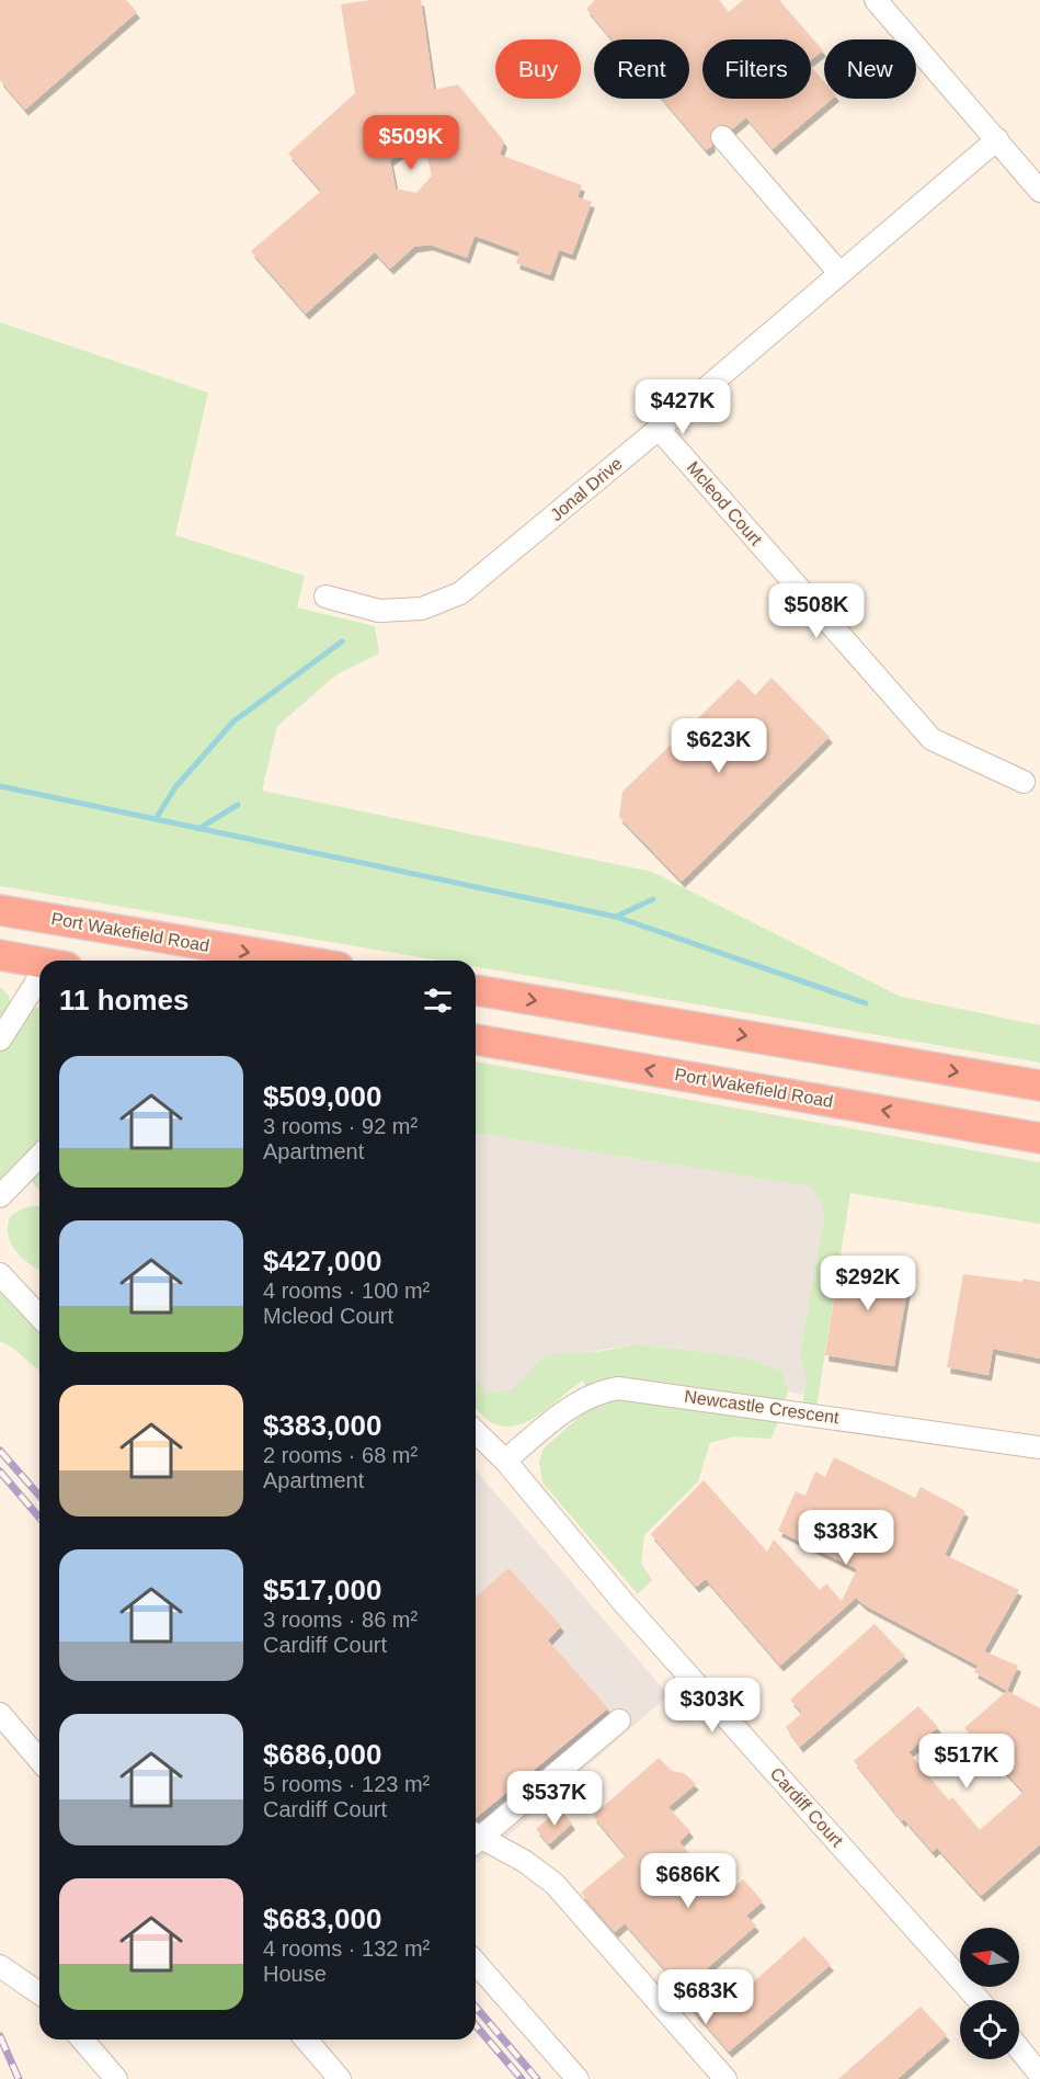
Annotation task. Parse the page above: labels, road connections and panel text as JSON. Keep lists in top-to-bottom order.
{
  "streets": {
    "highway": ["Port Wakefield Road"],
    "street": [
      "Jonal Drive",
      "Mcleod Court",
      "Newcastle Crescent",
      "Cardiff Court"
    ]
  },
  "crossings": [
    ["Jonal Drive", "Mcleod Court"],
    ["Newcastle Crescent", "Cardiff Court"]
  ],
  "north": "left",
  "page": {
    "chip": [
      "Buy",
      "Rent",
      "Filters",
      "New"
    ],
    "price": [
      "$509K",
      "$427K",
      "$508K",
      "$623K",
      "$292K",
      "$383K",
      "$303K",
      "$517K",
      "$537K",
      "$686K",
      "$683K"
    ],
    "heading": "11 homes",
    "list": [
      {
        "name": "$509,000",
        "note": "3 rooms · 92 m² · Apartment"
      },
      {
        "name": "$427,000",
        "note": "4 rooms · 100 m² · Mcleod Court"
      },
      {
        "name": "$383,000",
        "note": "2 rooms · 68 m² · Apartment"
      },
      {
        "name": "$517,000",
        "note": "3 rooms · 86 m² · Cardiff Court"
      },
      {
        "name": "$686,000",
        "note": "5 rooms · 123 m² · Cardiff Court"
      },
      {
        "name": "$683,000",
        "note": "4 rooms · 132 m² · House"
      }
    ]
  }
}
